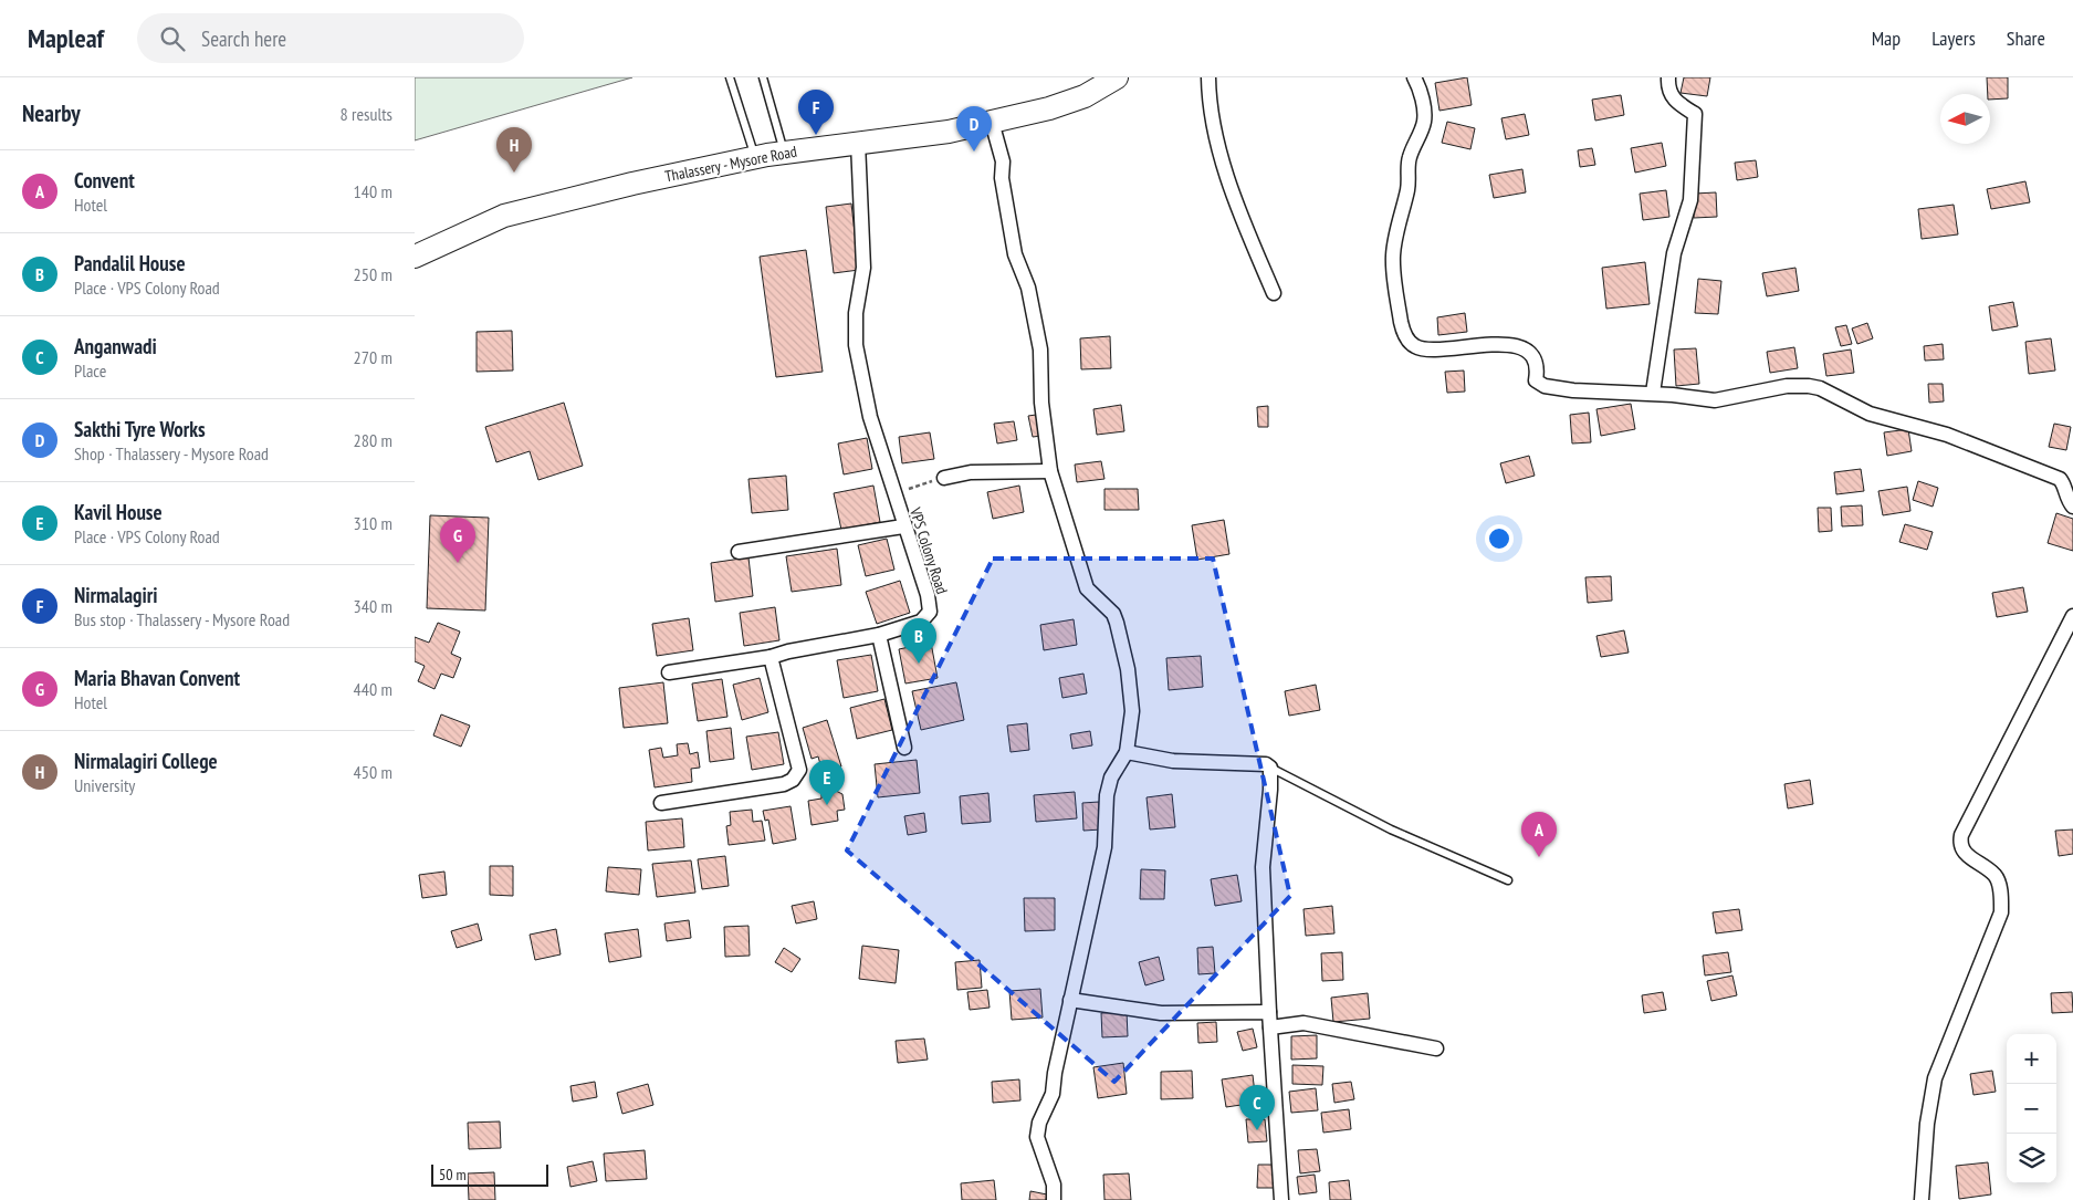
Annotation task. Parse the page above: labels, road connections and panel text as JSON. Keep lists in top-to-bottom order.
{
  "streets": {
    "main road": ["Thalassery - Mysore Road"],
    "street": ["VPS Colony Road"]
  },
  "crossings": [
    ["Thalassery - Mysore Road", "VPS Colony Road"]
  ],
  "scale_bar": "50 m",
  "north": "left",
  "page": {
    "header": "Mapleaf",
    "search": "Search here",
    "nav": ["Map", "Layers", "Share"],
    "heading": ["Nearby", "8 results"],
    "pins": [
      "F",
      "D",
      "H",
      "G",
      "B",
      "E",
      "A",
      "C"
    ],
    "list": [
      {
        "mark": "A",
        "name": "Convent",
        "note": "Hotel",
        "value": "140 m"
      },
      {
        "mark": "B",
        "name": "Pandalil House",
        "note": "Place · VPS Colony Road",
        "value": "250 m"
      },
      {
        "mark": "C",
        "name": "Anganwadi",
        "note": "Place",
        "value": "270 m"
      },
      {
        "mark": "D",
        "name": "Sakthi Tyre Works",
        "note": "Shop · Thalassery - Mysore Road",
        "value": "280 m"
      },
      {
        "mark": "E",
        "name": "Kavil House",
        "note": "Place · VPS Colony Road",
        "value": "310 m"
      },
      {
        "mark": "F",
        "name": "Nirmalagiri",
        "note": "Bus stop · Thalassery - Mysore Road",
        "value": "340 m"
      },
      {
        "mark": "G",
        "name": "Maria Bhavan Convent",
        "note": "Hotel",
        "value": "440 m"
      },
      {
        "mark": "H",
        "name": "Nirmalagiri College",
        "note": "University",
        "value": "450 m"
      }
    ],
    "map_buttons": ["+", "−"],
    "scale": "50 m"
  }
}
